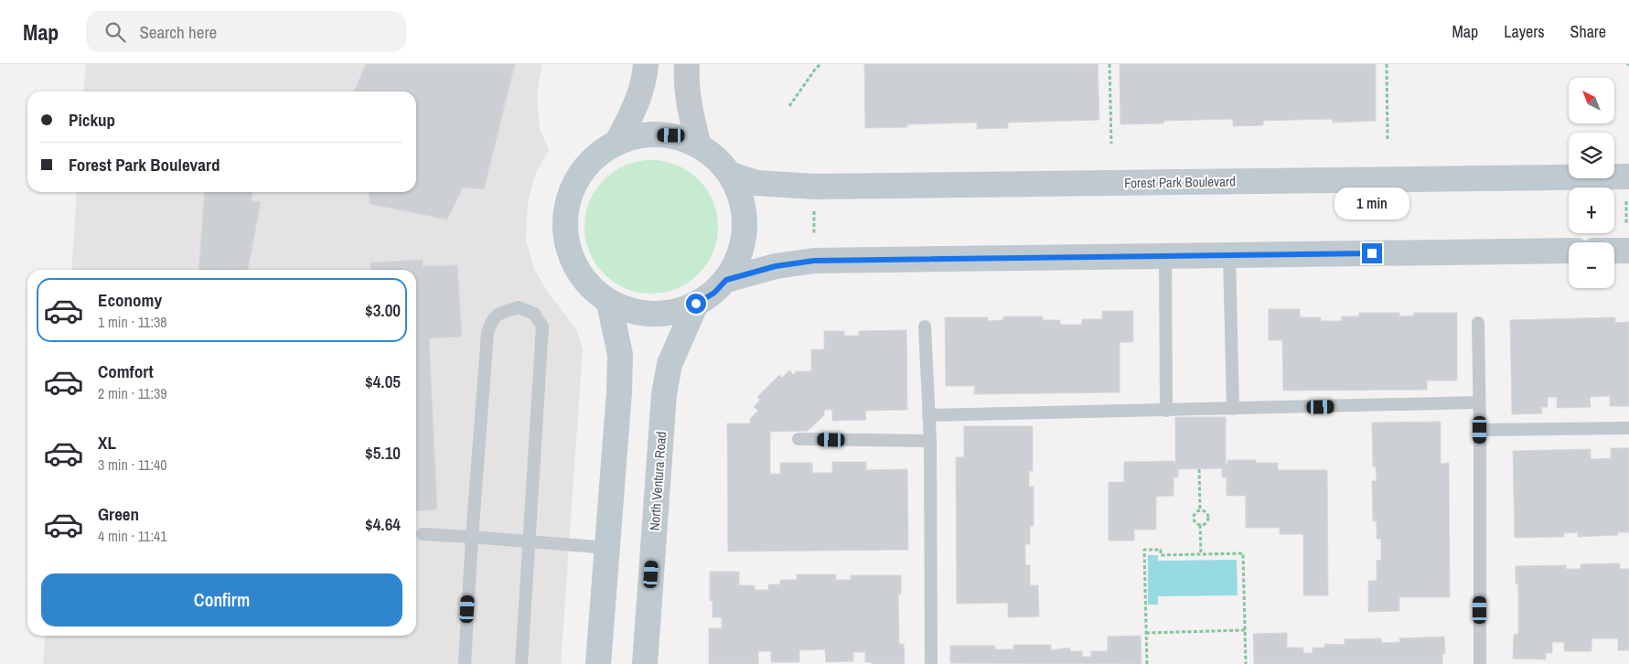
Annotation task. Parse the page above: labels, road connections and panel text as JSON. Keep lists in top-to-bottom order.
{
  "streets": {
    "street": ["Forest Park Boulevard", "North Ventura Road"]
  },
  "north": "top left",
  "page": {
    "header": "Map",
    "search": "Search here",
    "nav": ["Map", "Layers", "Share"],
    "map_buttons": ["+", "−"],
    "banner": ["Pickup", "Forest Park Boulevard"],
    "bubble": "1 min",
    "list": [
      {
        "name": "Economy",
        "note": "1 min · 11:38",
        "value": "$3.00"
      },
      {
        "name": "Comfort",
        "note": "2 min · 11:39",
        "value": "$4.05"
      },
      {
        "name": "XL",
        "note": "3 min · 11:40",
        "value": "$5.10"
      },
      {
        "name": "Green",
        "note": "4 min · 11:41",
        "value": "$4.64"
      }
    ],
    "buttons": "Confirm"
  }
}
